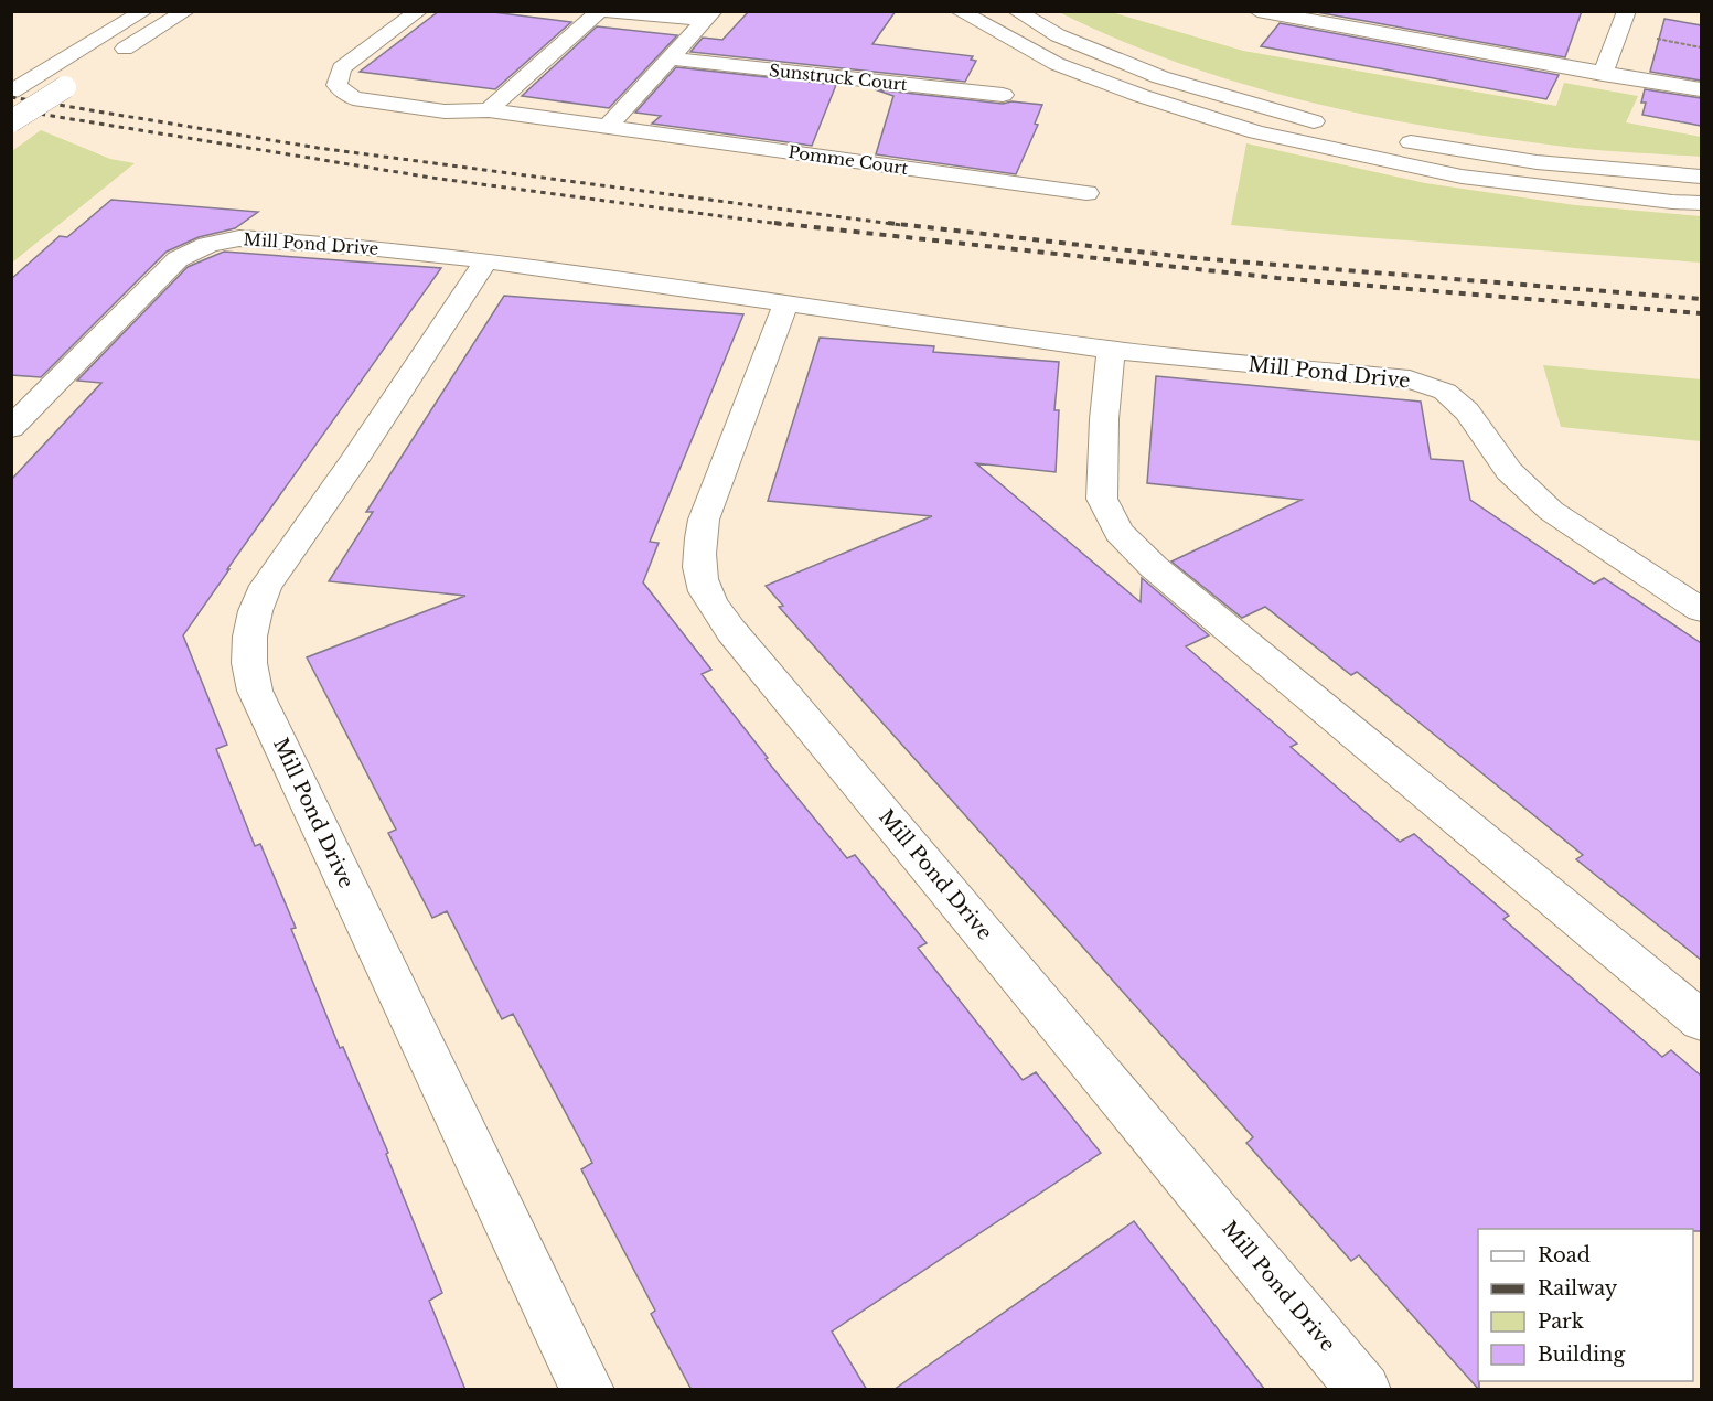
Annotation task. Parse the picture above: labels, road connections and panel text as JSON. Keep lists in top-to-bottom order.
{
  "streets": {
    "street": ["Sunstruck Court", "Pomme Court", "Mill Pond Drive"]
  },
  "legend": [
    "Road",
    "Railway",
    "Park",
    "Building"
  ]
}
